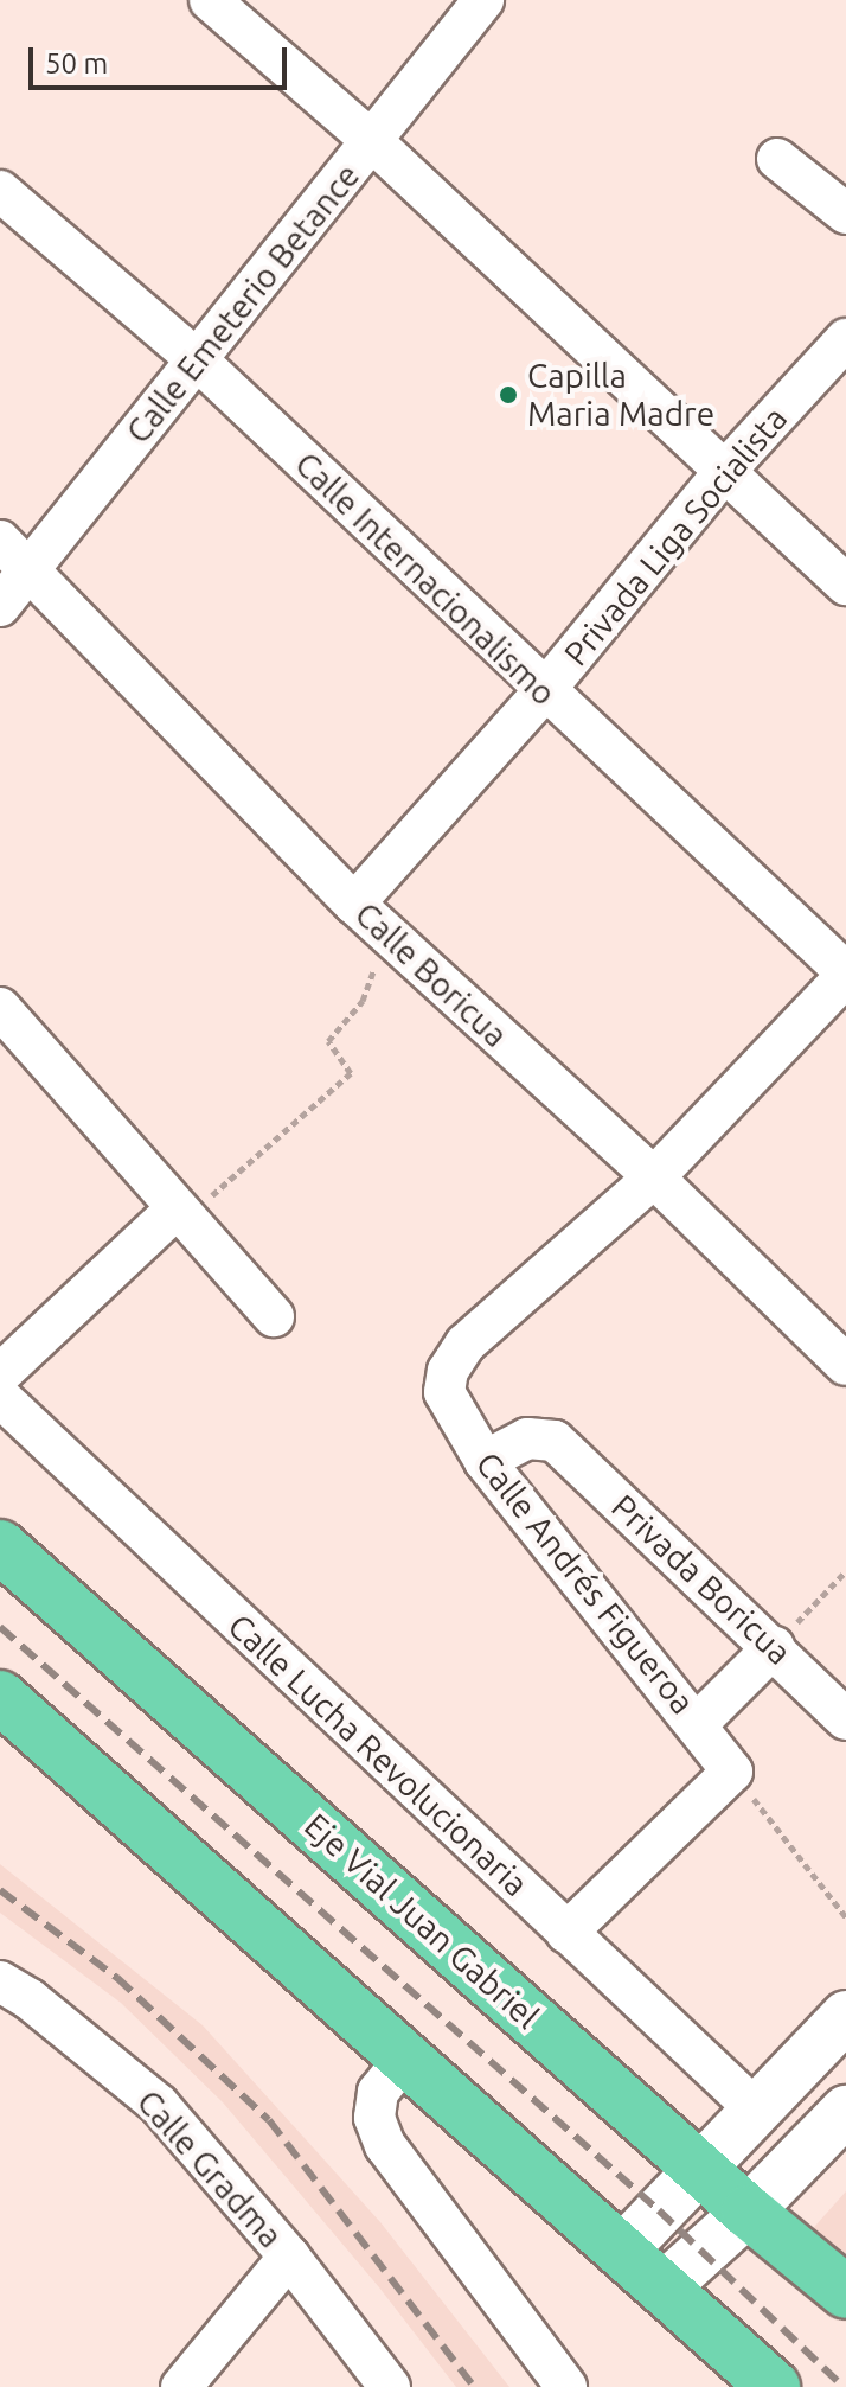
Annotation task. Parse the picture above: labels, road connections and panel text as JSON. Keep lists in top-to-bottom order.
{
  "streets": {
    "main road": ["Eje Vial Juan Gabriel"],
    "street": [
      "Calle Emeterio Betance",
      "Privada Liga Socialista",
      "Calle Internacionalismo",
      "Calle Boricua",
      "Privada Boricua",
      "Calle Andrés Figueroa",
      "Calle Lucha Revolucionaria",
      "Calle Gradma"
    ]
  },
  "crossings": [
    ["Calle Emeterio Betance", "Calle Internacionalismo"],
    ["Calle Emeterio Betance", "Calle Boricua"],
    ["Privada Liga Socialista", "Calle Internacionalismo"],
    ["Privada Liga Socialista", "Calle Boricua"],
    ["Calle Boricua", "Calle Andrés Figueroa"],
    ["Privada Boricua", "Calle Andrés Figueroa"],
    ["Calle Andrés Figueroa", "Calle Lucha Revolucionaria"]
  ],
  "places": ["Capilla Maria Madre"],
  "scale_bar": "50 m"
}
